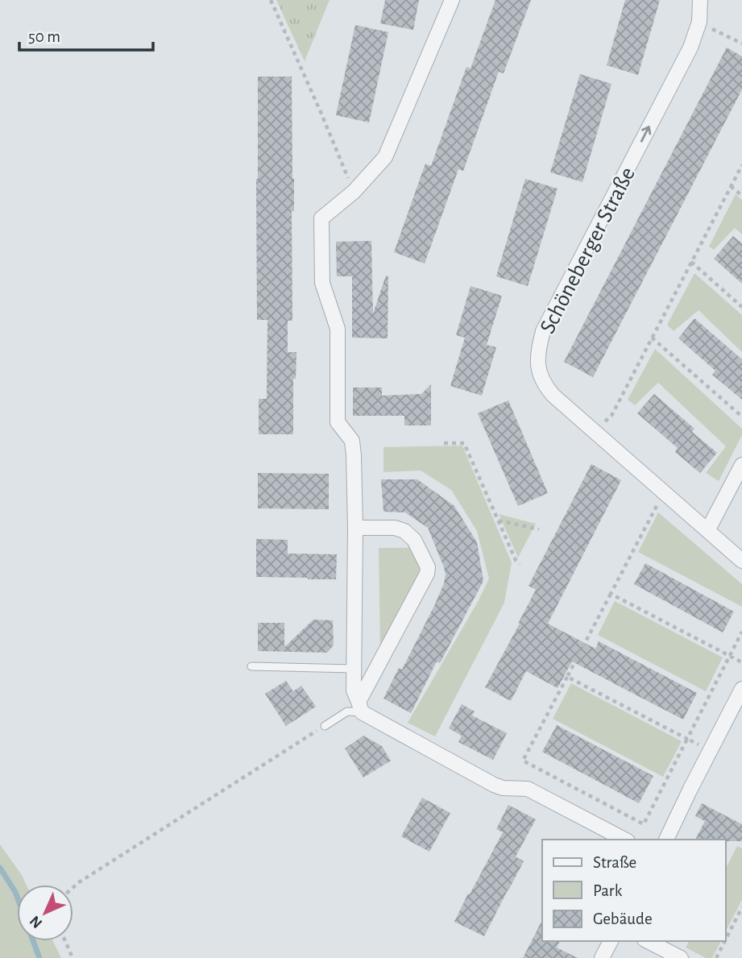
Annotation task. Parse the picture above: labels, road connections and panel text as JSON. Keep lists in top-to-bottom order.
{
  "streets": {
    "street": ["Schöneberger Straße"]
  },
  "one_way": ["Schöneberger Straße"],
  "legend": ["Straße", "Park", "Gebäude"],
  "scale_bar": "50 m",
  "north": "bottom left"
}
